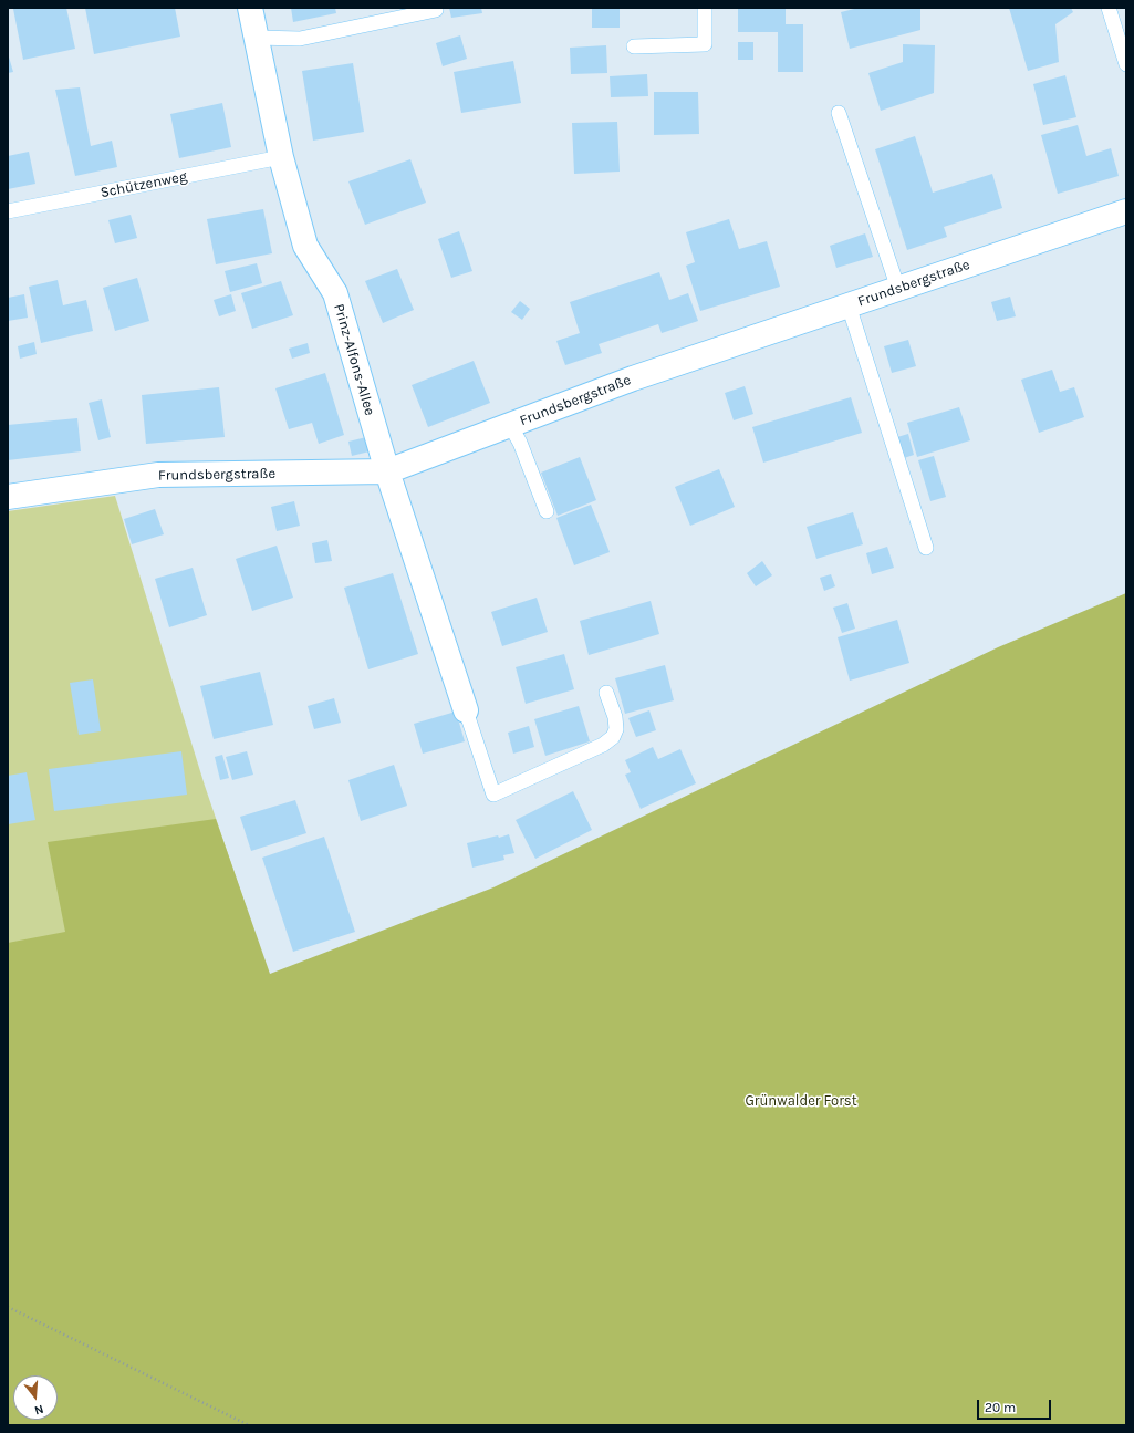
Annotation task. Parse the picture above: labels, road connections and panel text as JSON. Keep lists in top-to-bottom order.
{
  "streets": {
    "street": ["Frundsbergstraße", "Prinz-Alfons-Allee"],
    "lane": ["Schützenweg"]
  },
  "crossings": [
    ["Schützenweg", "Prinz-Alfons-Allee"],
    ["Frundsbergstraße", "Prinz-Alfons-Allee"]
  ],
  "parks": ["Grünwalder Forst"],
  "scale_bar": "20 m",
  "north": "bottom"
}
